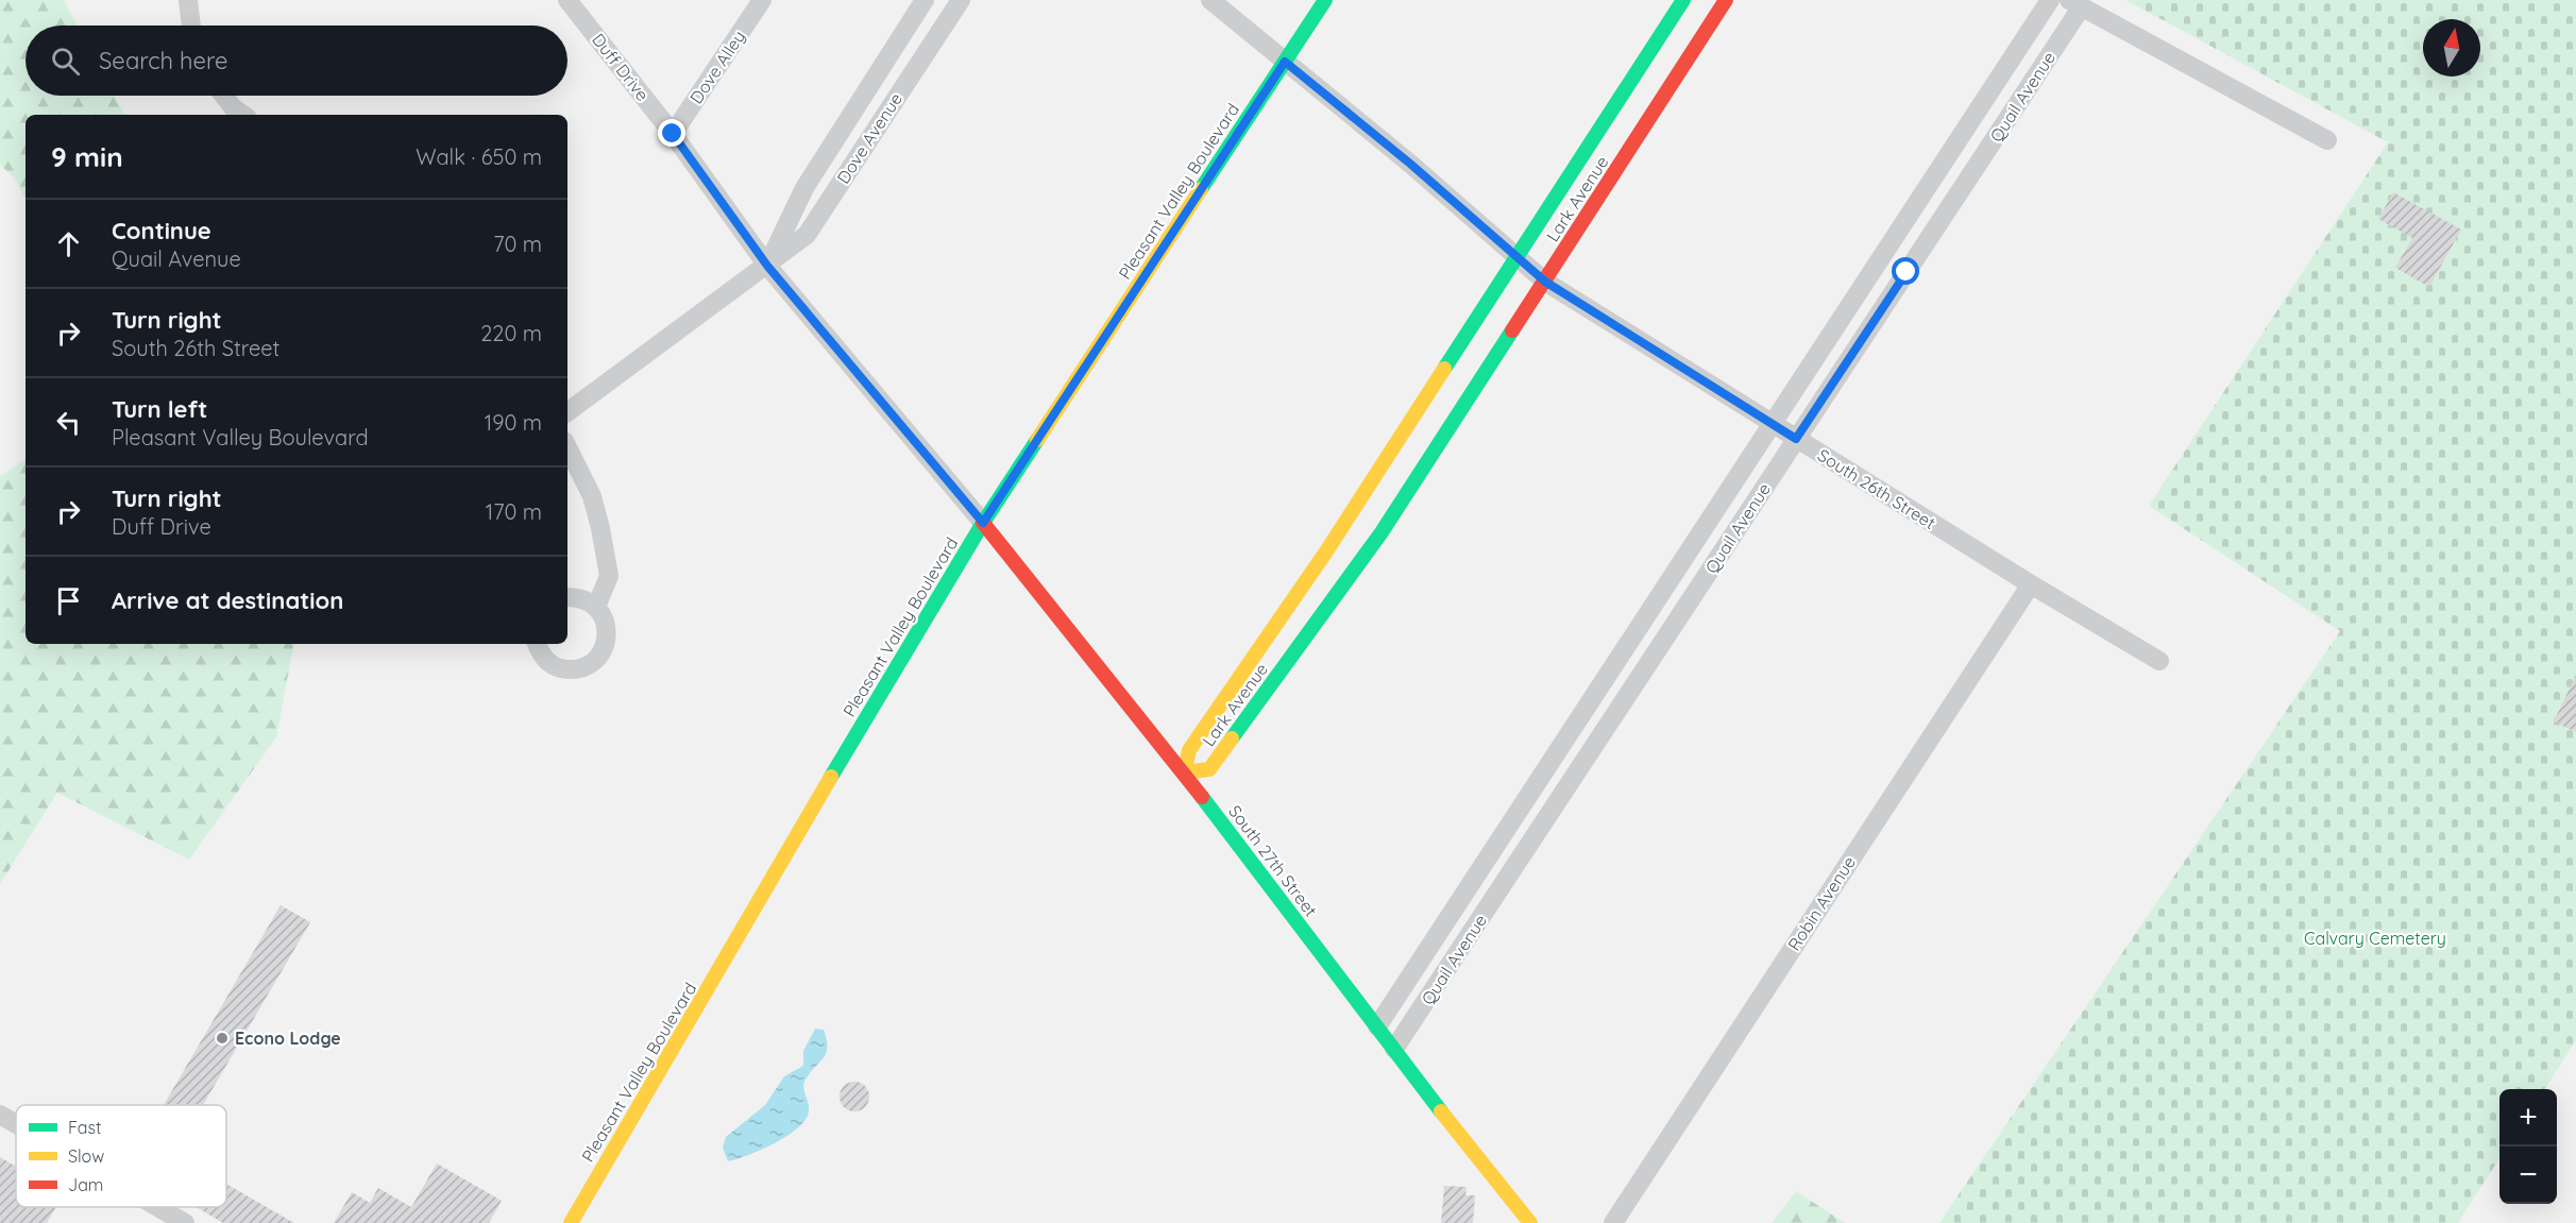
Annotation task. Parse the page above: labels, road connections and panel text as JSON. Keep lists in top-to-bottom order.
{
  "streets": {
    "street": [
      "Duff Drive",
      "Dove Alley",
      "Quail Avenue",
      "Dove Avenue",
      "Pleasant Valley Boulevard",
      "Lark Avenue",
      "South 26th Street",
      "South 27th Street",
      "Robin Avenue"
    ]
  },
  "crossings": [
    ["Duff Drive", "Dove Alley"],
    ["Duff Drive", "Dove Avenue"],
    ["Duff Drive", "Pleasant Valley Boulevard"],
    ["Duff Drive", "South 27th Street"],
    ["Quail Avenue", "South 26th Street"],
    ["Quail Avenue", "South 27th Street"],
    ["Pleasant Valley Boulevard", "South 26th Street"],
    ["Pleasant Valley Boulevard", "South 27th Street"],
    ["Lark Avenue", "South 26th Street"],
    ["Lark Avenue", "South 27th Street"],
    ["South 26th Street", "Robin Avenue"]
  ],
  "parks": ["Calvary Cemetery"],
  "places": ["Econo Lodge"],
  "legend": ["Fast", "Slow", "Jam"],
  "north": "top",
  "page": {
    "search": "Search here",
    "heading": ["9 min", "Walk · 650 m"],
    "list": [
      ["Continue", "Quail Avenue", "70 m"],
      ["Turn right", "South 26th Street", "220 m"],
      ["Turn left", "Pleasant Valley Boulevard", "190 m"],
      ["Turn right", "Duff Drive", "170 m"],
      "Arrive at destination"
    ],
    "map_buttons": ["+", "−"]
  }
}
